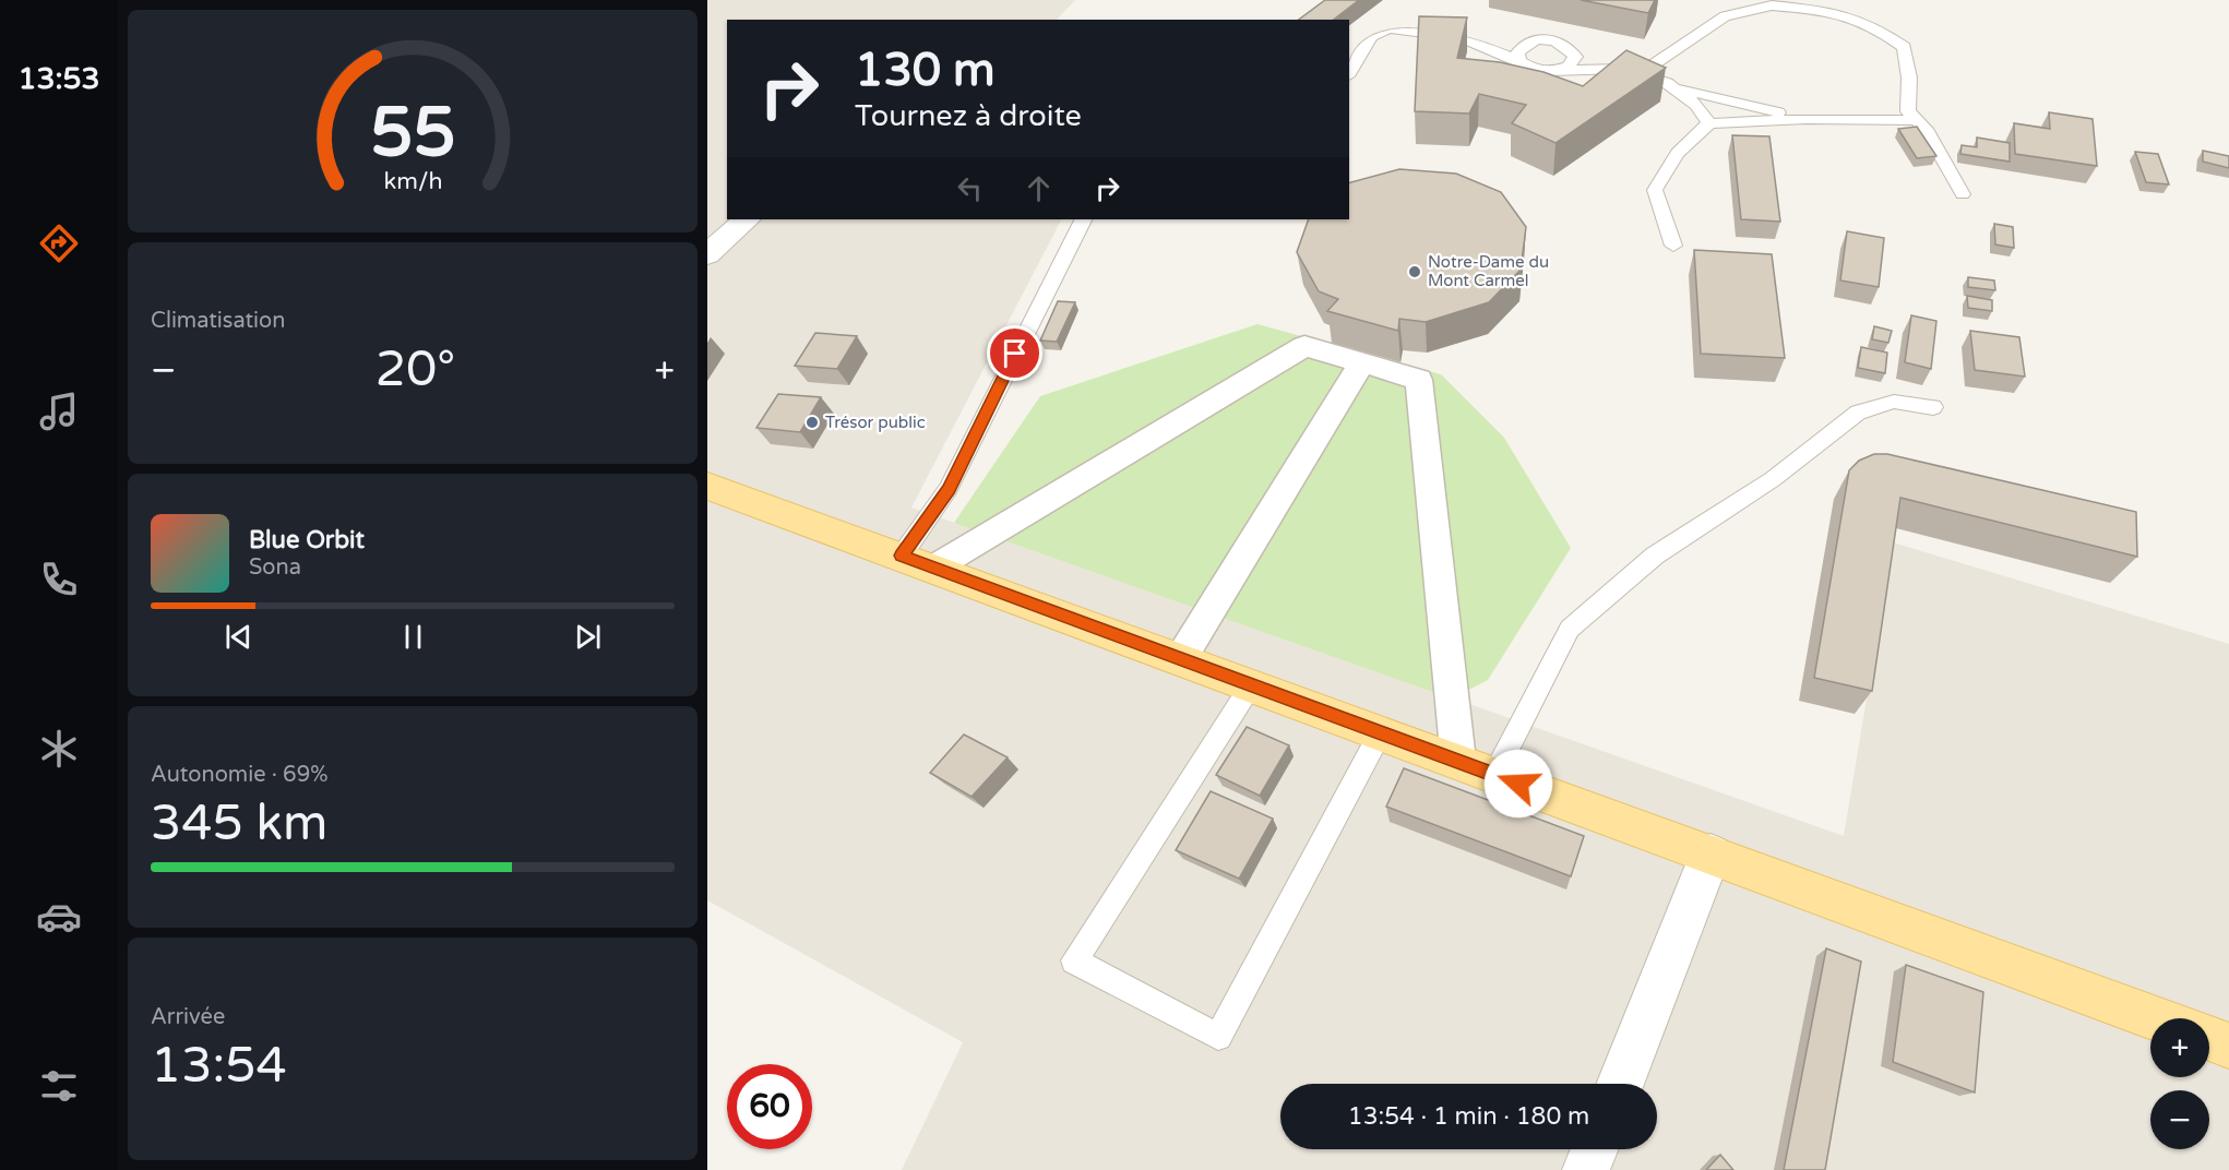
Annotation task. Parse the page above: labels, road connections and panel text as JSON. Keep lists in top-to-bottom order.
{
  "places": ["Notre-Dame du Mont Carmel", "Trésor public"],
  "page": {
    "tabs": "13:53",
    "turn": ["130 m", "Tournez à droite"],
    "tile": [
      "Climatisation",
      ["Autonomie · 69%", "345 km"],
      ["Arrivée", "13:54"]
    ],
    "heat": ["−", "20°", "+"],
    "song": ["Blue Orbit", "Sona"],
    "map_buttons": ["+", "−"],
    "limit": "60",
    "trip": "13:54 · 1 min · 180 m",
    "gauge": ["55", "km/h"]
  }
}
